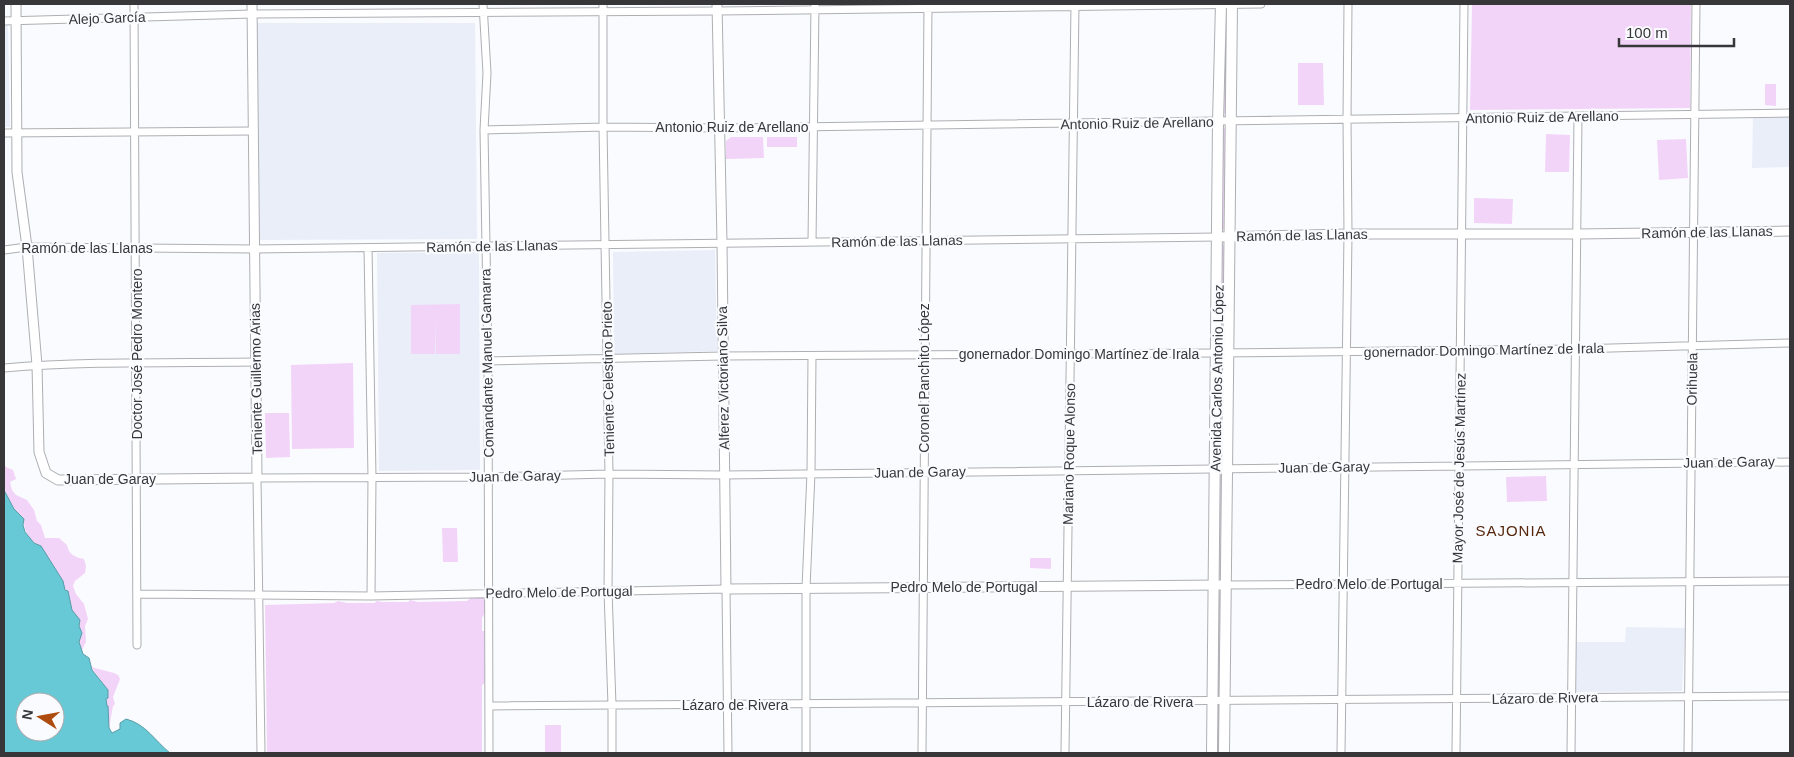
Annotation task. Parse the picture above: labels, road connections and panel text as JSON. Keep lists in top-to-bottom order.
{
  "streets": {
    "main road": ["Avenida Carlos Antonio López"],
    "street": [
      "Alejo García",
      "Antonio Ruiz de Arellano",
      "Ramón de las Llanas",
      "gonernador Domingo Martínez de Irala",
      "Doctor José Pedro Montero",
      "Comandante Manuel Gamarra",
      "Alferez Victoriano Silva",
      "Coronel Panchito López",
      "Teniente Guillermo Arias",
      "Teniente Celestino Prieto",
      "Orihuela",
      "Mariano Roque Alonso",
      "Juan de Garay",
      "Mayor José de Jesús Martínez",
      "Pedro Melo de Portugal",
      "Lázaro de Rivera"
    ]
  },
  "crossings": [
    ["Alejo García", "Doctor José Pedro Montero"],
    ["Alejo García", "Comandante Manuel Gamarra"],
    ["Alejo García", "Alferez Victoriano Silva"],
    ["Alejo García", "Coronel Panchito López"],
    ["Alejo García", "Avenida Carlos Antonio López"],
    ["Alejo García", "Teniente Guillermo Arias"],
    ["Alejo García", "Teniente Celestino Prieto"],
    ["Alejo García", "Mariano Roque Alonso"],
    ["Antonio Ruiz de Arellano", "Comandante Manuel Gamarra"],
    ["Antonio Ruiz de Arellano", "Alferez Victoriano Silva"],
    ["Antonio Ruiz de Arellano", "Coronel Panchito López"],
    ["Antonio Ruiz de Arellano", "Avenida Carlos Antonio López"],
    ["Antonio Ruiz de Arellano", "Teniente Celestino Prieto"],
    ["Antonio Ruiz de Arellano", "Orihuela"],
    ["Antonio Ruiz de Arellano", "Mariano Roque Alonso"],
    ["Antonio Ruiz de Arellano", "Mayor José de Jesús Martínez"],
    ["Ramón de las Llanas", "Doctor José Pedro Montero"],
    ["Ramón de las Llanas", "Comandante Manuel Gamarra"],
    ["Ramón de las Llanas", "Alferez Victoriano Silva"],
    ["Ramón de las Llanas", "Coronel Panchito López"],
    ["Ramón de las Llanas", "Avenida Carlos Antonio López"],
    ["Ramón de las Llanas", "Teniente Guillermo Arias"],
    ["Ramón de las Llanas", "Teniente Celestino Prieto"],
    ["Ramón de las Llanas", "Orihuela"],
    ["Ramón de las Llanas", "Mariano Roque Alonso"],
    ["Ramón de las Llanas", "Mayor José de Jesús Martínez"],
    ["gonernador Domingo Martínez de Irala", "Comandante Manuel Gamarra"],
    ["gonernador Domingo Martínez de Irala", "Alferez Victoriano Silva"],
    ["gonernador Domingo Martínez de Irala", "Coronel Panchito López"],
    ["gonernador Domingo Martínez de Irala", "Avenida Carlos Antonio López"],
    ["gonernador Domingo Martínez de Irala", "Teniente Celestino Prieto"],
    ["gonernador Domingo Martínez de Irala", "Orihuela"],
    ["gonernador Domingo Martínez de Irala", "Mariano Roque Alonso"],
    ["gonernador Domingo Martínez de Irala", "Mayor José de Jesús Martínez"],
    ["Doctor José Pedro Montero", "Juan de Garay"],
    ["Doctor José Pedro Montero", "Pedro Melo de Portugal"],
    ["Comandante Manuel Gamarra", "Juan de Garay"],
    ["Comandante Manuel Gamarra", "Pedro Melo de Portugal"],
    ["Comandante Manuel Gamarra", "Lázaro de Rivera"],
    ["Alferez Victoriano Silva", "Juan de Garay"],
    ["Alferez Victoriano Silva", "Pedro Melo de Portugal"],
    ["Alferez Victoriano Silva", "Lázaro de Rivera"],
    ["Coronel Panchito López", "Juan de Garay"],
    ["Coronel Panchito López", "Pedro Melo de Portugal"],
    ["Coronel Panchito López", "Lázaro de Rivera"],
    ["Avenida Carlos Antonio López", "Juan de Garay"],
    ["Avenida Carlos Antonio López", "Pedro Melo de Portugal"],
    ["Avenida Carlos Antonio López", "Lázaro de Rivera"],
    ["Teniente Guillermo Arias", "Juan de Garay"],
    ["Teniente Guillermo Arias", "Pedro Melo de Portugal"],
    ["Teniente Celestino Prieto", "Juan de Garay"],
    ["Teniente Celestino Prieto", "Pedro Melo de Portugal"],
    ["Teniente Celestino Prieto", "Lázaro de Rivera"],
    ["Orihuela", "Juan de Garay"],
    ["Orihuela", "Pedro Melo de Portugal"],
    ["Orihuela", "Lázaro de Rivera"],
    ["Mariano Roque Alonso", "Juan de Garay"],
    ["Mariano Roque Alonso", "Pedro Melo de Portugal"],
    ["Mariano Roque Alonso", "Lázaro de Rivera"],
    ["Juan de Garay", "Mayor José de Jesús Martínez"],
    ["Mayor José de Jesús Martínez", "Pedro Melo de Portugal"],
    ["Mayor José de Jesús Martínez", "Lázaro de Rivera"]
  ],
  "districts": ["SAJONIA"],
  "scale_bar": "100 m",
  "north": "left"
}
